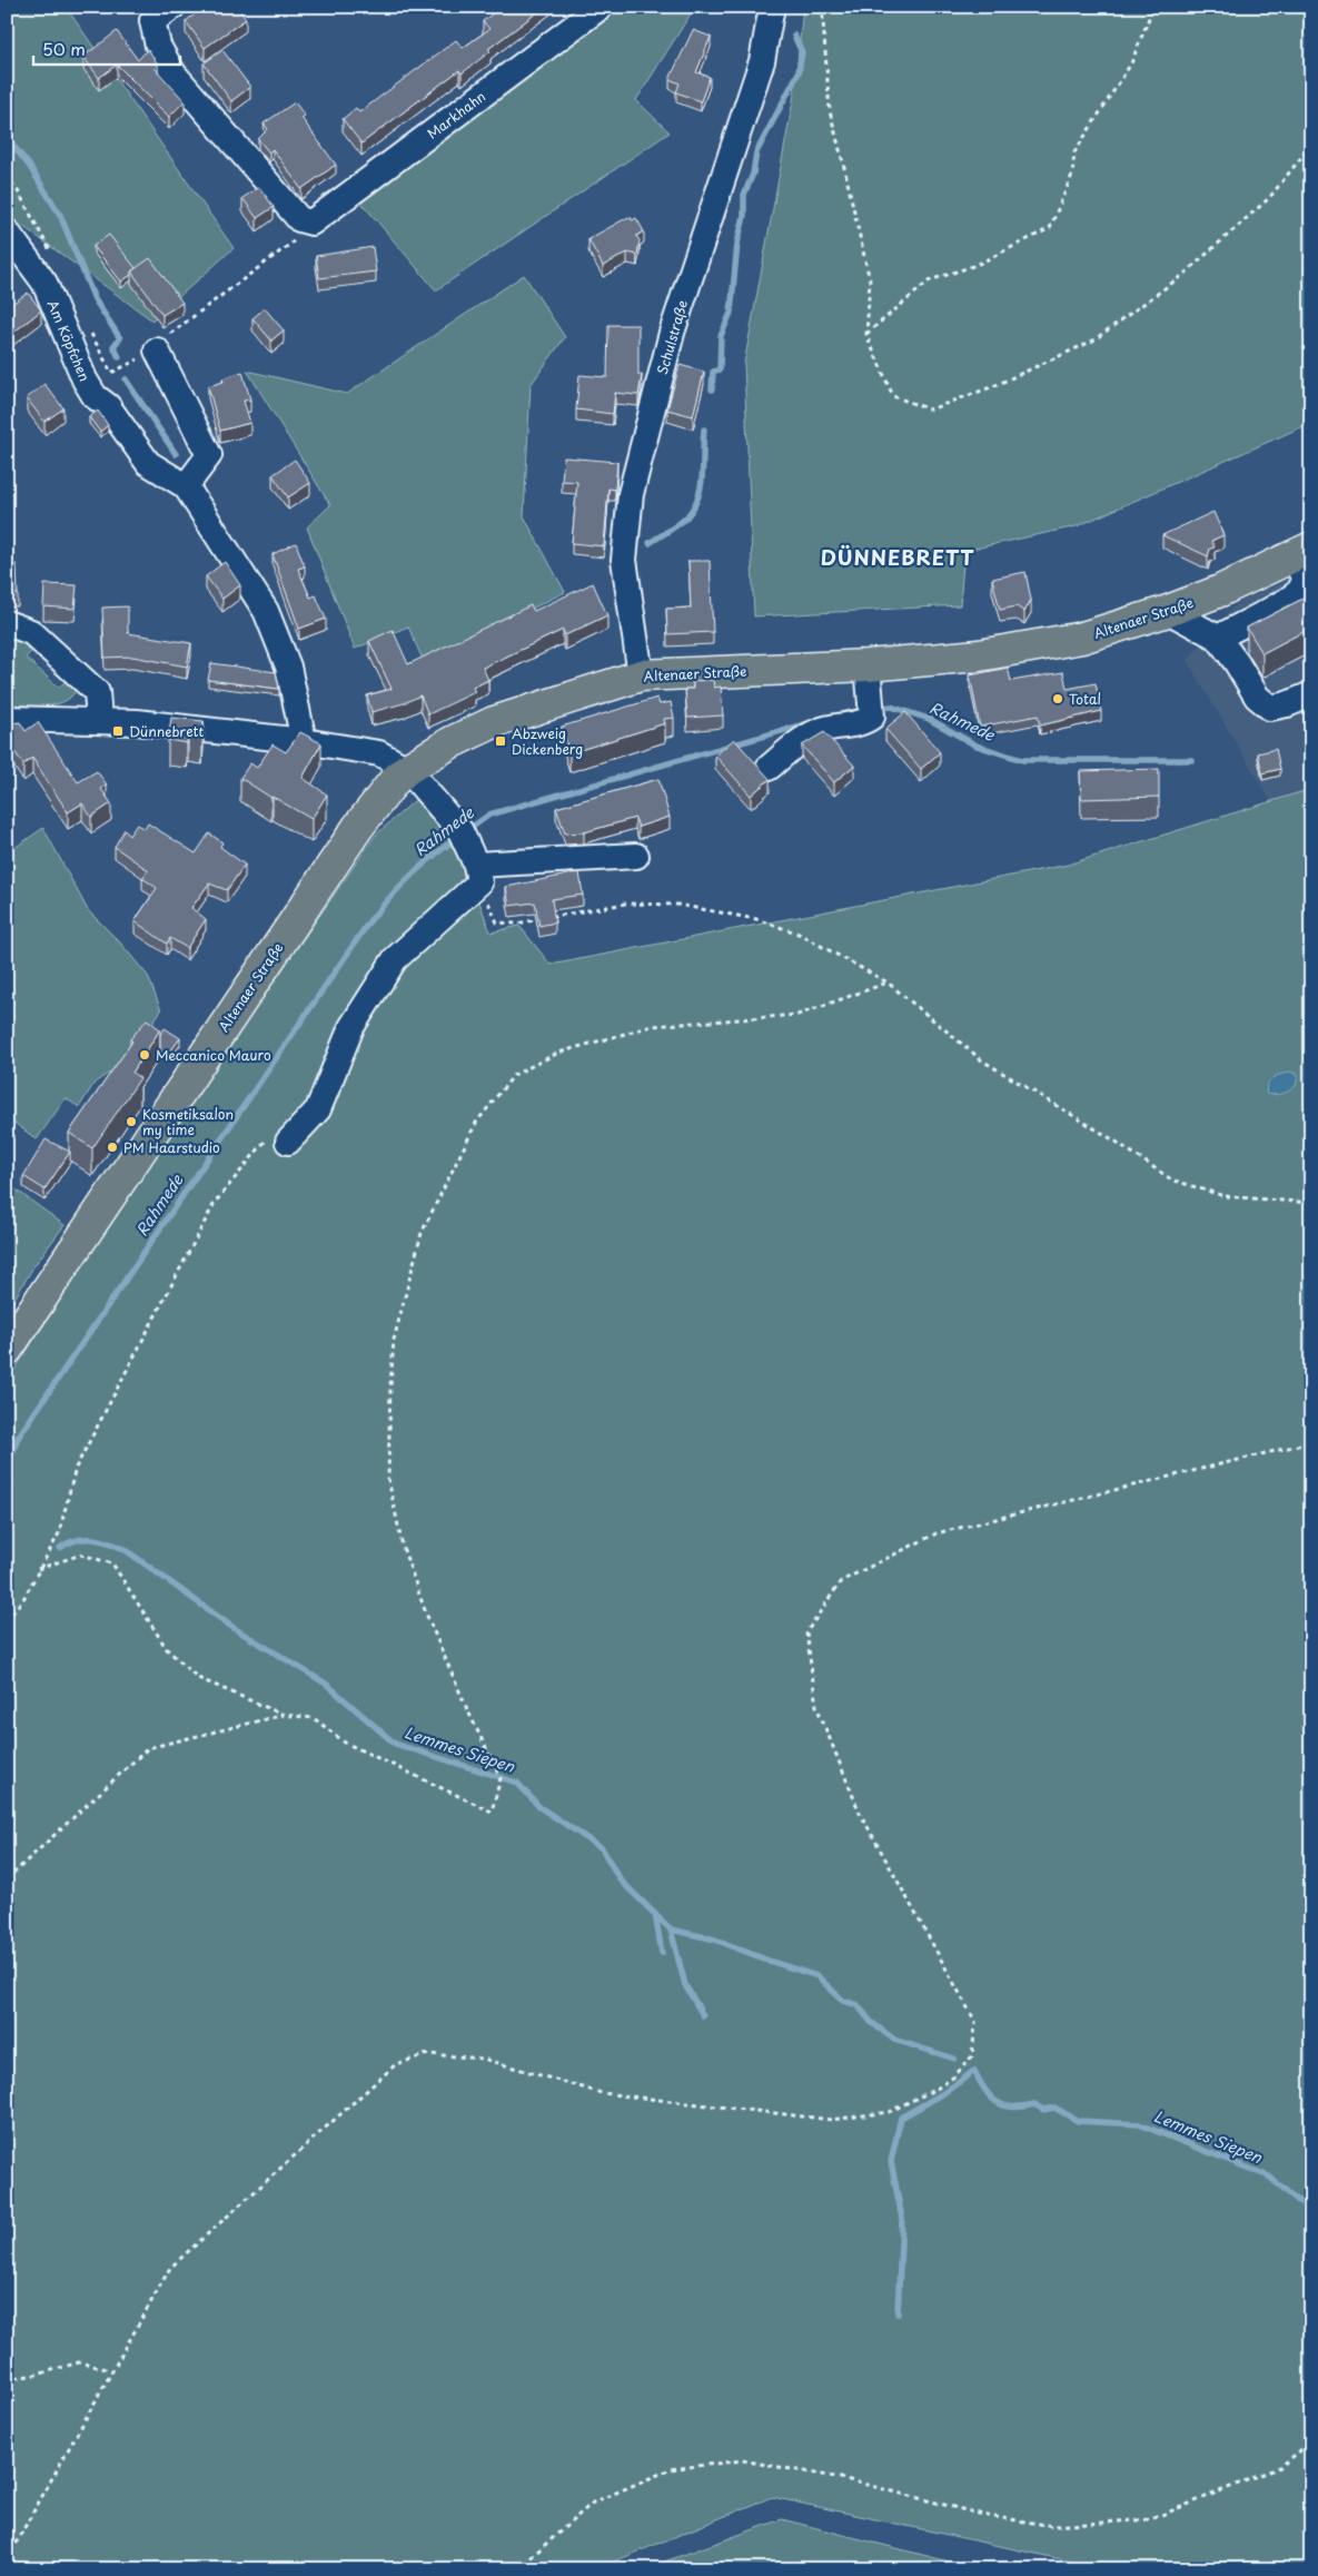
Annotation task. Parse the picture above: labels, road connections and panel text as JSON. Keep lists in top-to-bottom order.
{
  "streets": {
    "main road": ["Altenaer Straße"],
    "street": ["Markhahn", "Schulstraße", "Am Köpfchen"]
  },
  "crossings": [
    ["Schulstraße", "Altenaer Straße"]
  ],
  "districts": ["DÜNNEBRETT"],
  "water": ["Rahmede", "Lemmes Siepen"],
  "places": {
    "other": [
      "Total",
      "Meccanico Mauro",
      "Kosmetiksalon my time",
      "PM Haarstudio"
    ],
    "transit": ["Dünnebrett", "Abzweig Dickenberg"]
  },
  "scale_bar": "50 m"
}
